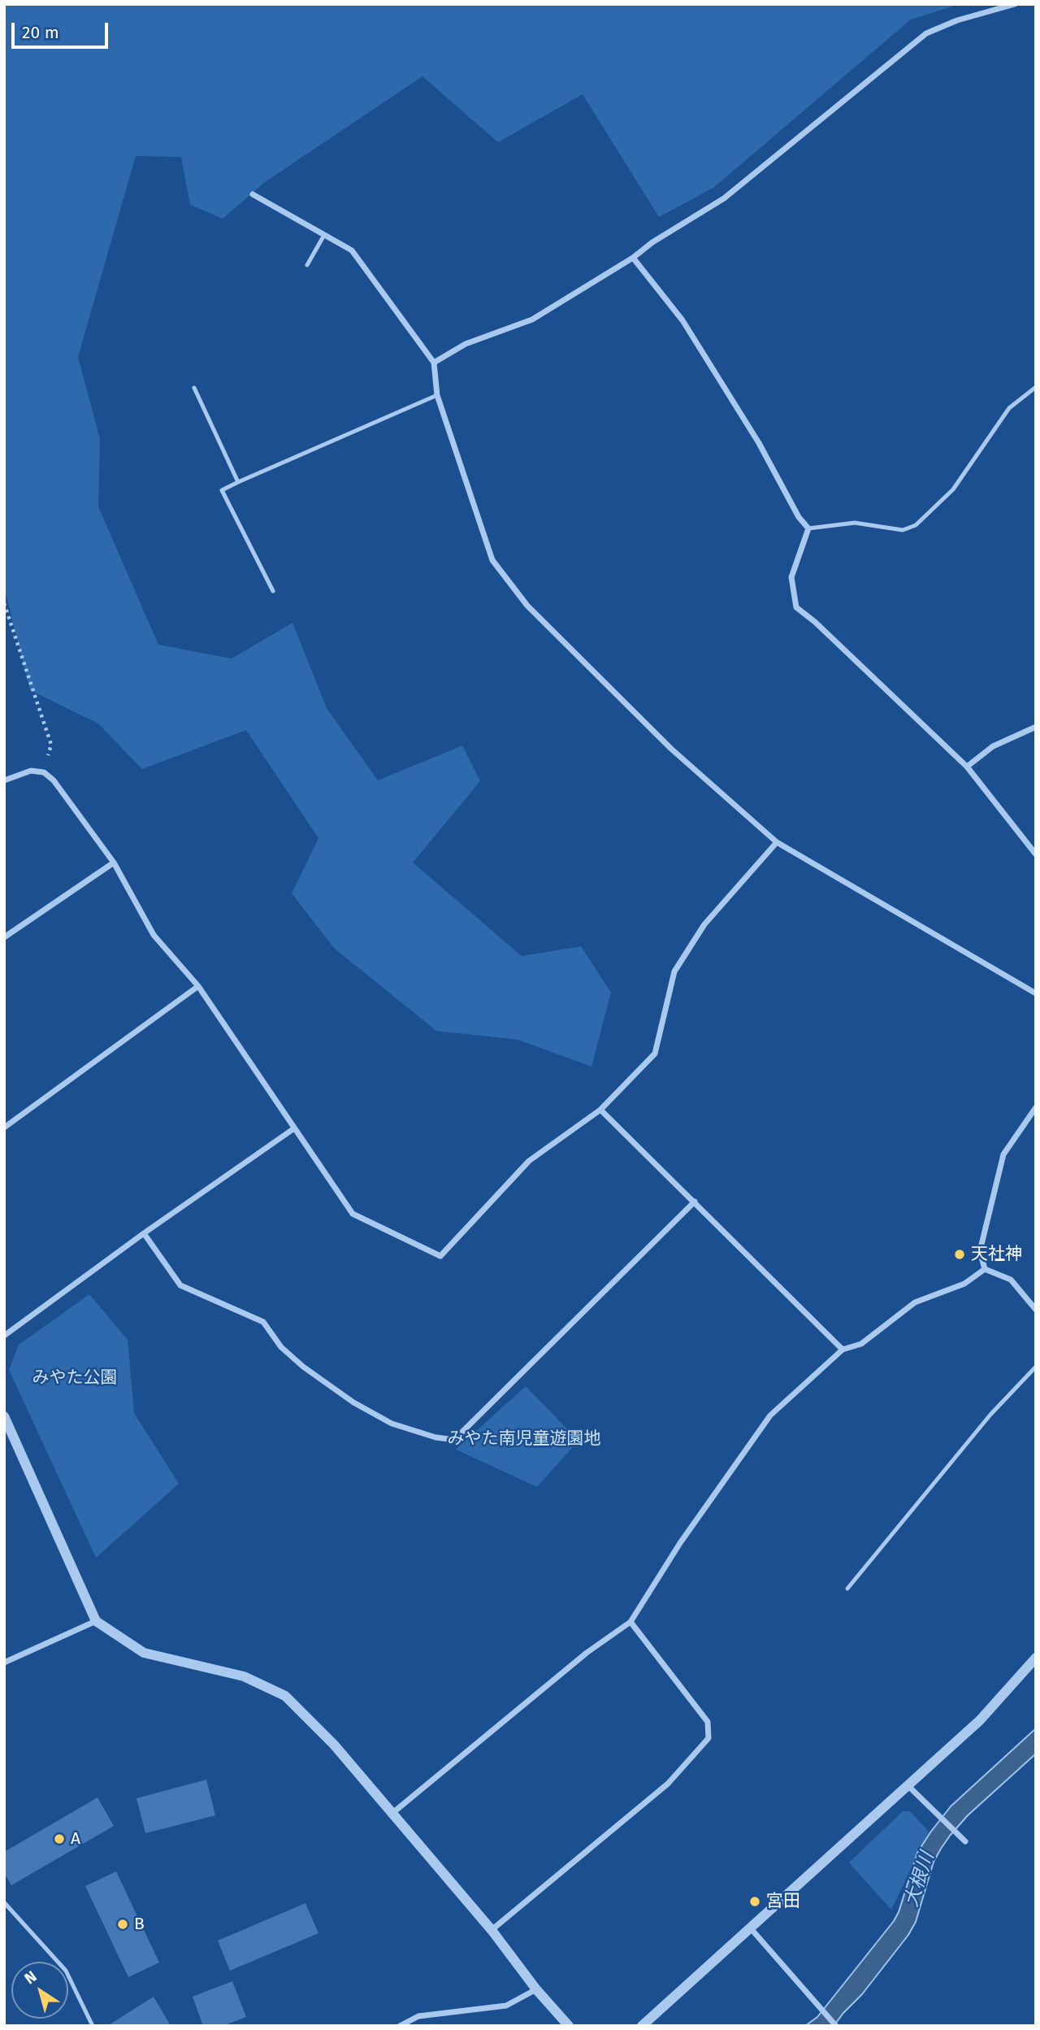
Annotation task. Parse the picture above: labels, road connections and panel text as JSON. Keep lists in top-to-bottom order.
{
  "water": ["大根川"],
  "parks": ["みやた公園", "みやた南児童遊園地"],
  "places": [
    "天社神",
    "A",
    "宮田",
    "B"
  ],
  "scale_bar": "20 m",
  "north": "top left"
}
